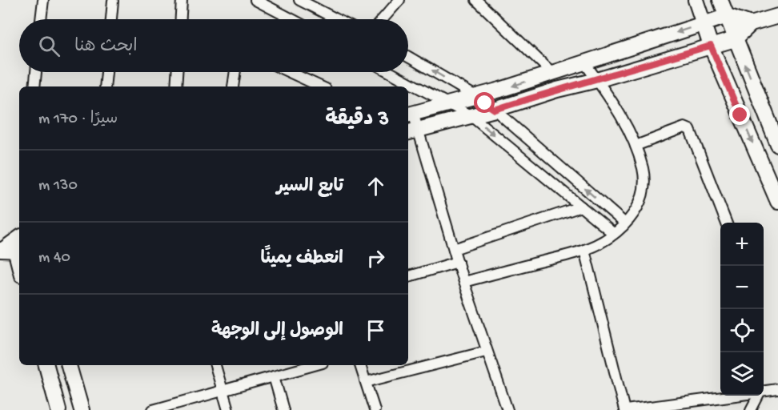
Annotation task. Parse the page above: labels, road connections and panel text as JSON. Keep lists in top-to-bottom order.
{
  "page": {
    "search": "ابحث هنا",
    "heading": ["3 دقيقة", "سيرًا · 170 m"],
    "list": [
      ["تابع السير", "130 m"],
      ["انعطف يمينًا", "40 m"],
      "الوصول إلى الوجهة"
    ],
    "map_buttons": ["+", "−"]
  }
}
